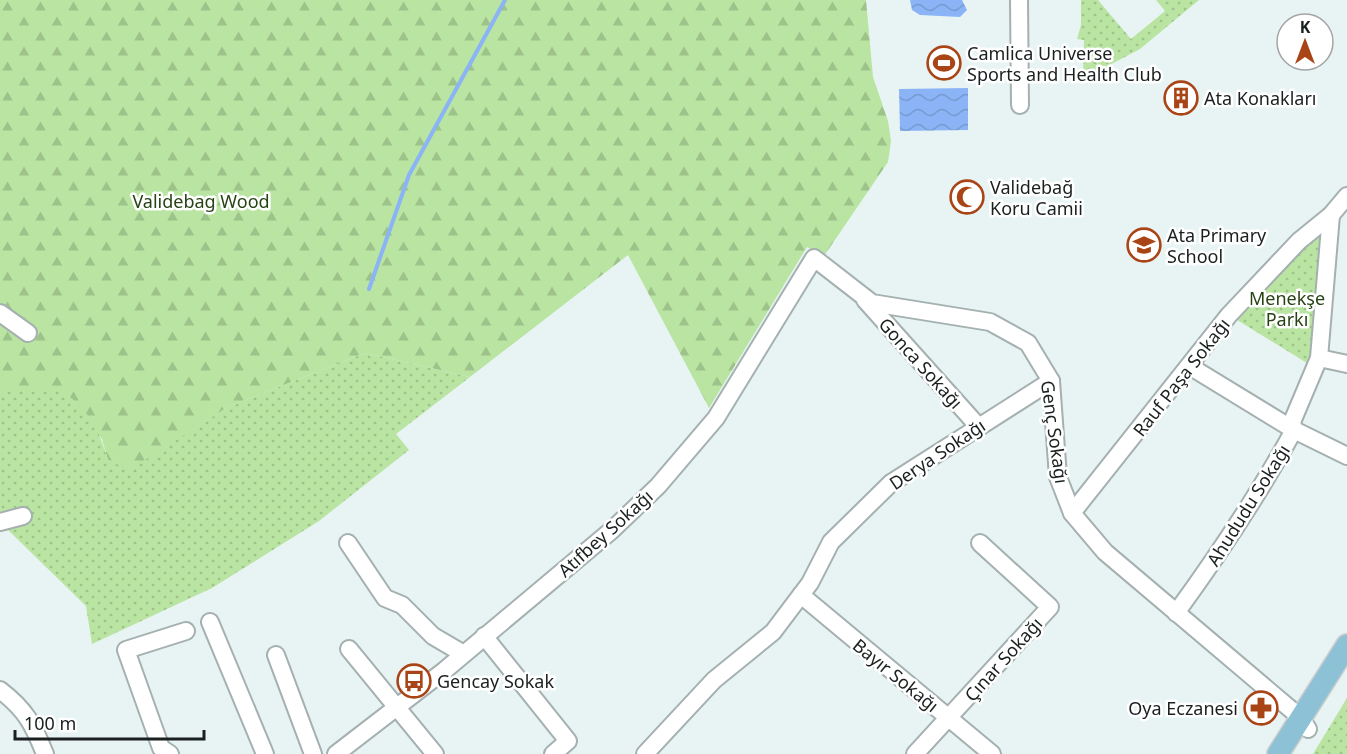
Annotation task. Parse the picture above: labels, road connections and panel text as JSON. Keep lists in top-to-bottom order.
{
  "streets": {
    "street": [
      "Gonca Sokağı",
      "Rauf Paşa Sokağı",
      "Genç Sokağı",
      "Derya Sokağı",
      "Ahududu Sokağı",
      "Atıfbey Sokağı",
      "Çınar Sokağı",
      "Bayır Sokağı"
    ]
  },
  "crossings": [
    ["Gonca Sokağı", "Genç Sokağı"],
    ["Gonca Sokağı", "Derya Sokağı"],
    ["Rauf Paşa Sokağı", "Genç Sokağı"],
    ["Rauf Paşa Sokağı", "Ahududu Sokağı"],
    ["Genç Sokağı", "Derya Sokağı"],
    ["Genç Sokağı", "Ahududu Sokağı"],
    ["Genç Sokağı", "Atıfbey Sokağı"],
    ["Derya Sokağı", "Bayır Sokağı"],
    ["Çınar Sokağı", "Bayır Sokağı"]
  ],
  "parks": ["Validebag Wood", "Menekşe Parkı"],
  "places": {
    "sports": ["Camlica Universe Sports and Health Club"],
    "building": ["Ata Konakları"],
    "mosque": ["Validebağ Koru Camii"],
    "school or university": ["Ata Primary School"],
    "bus stop": ["Gencay Sokak"],
    "pharmacy": ["Oya Eczanesi"]
  },
  "scale_bar": "100 m",
  "north": "top"
}
